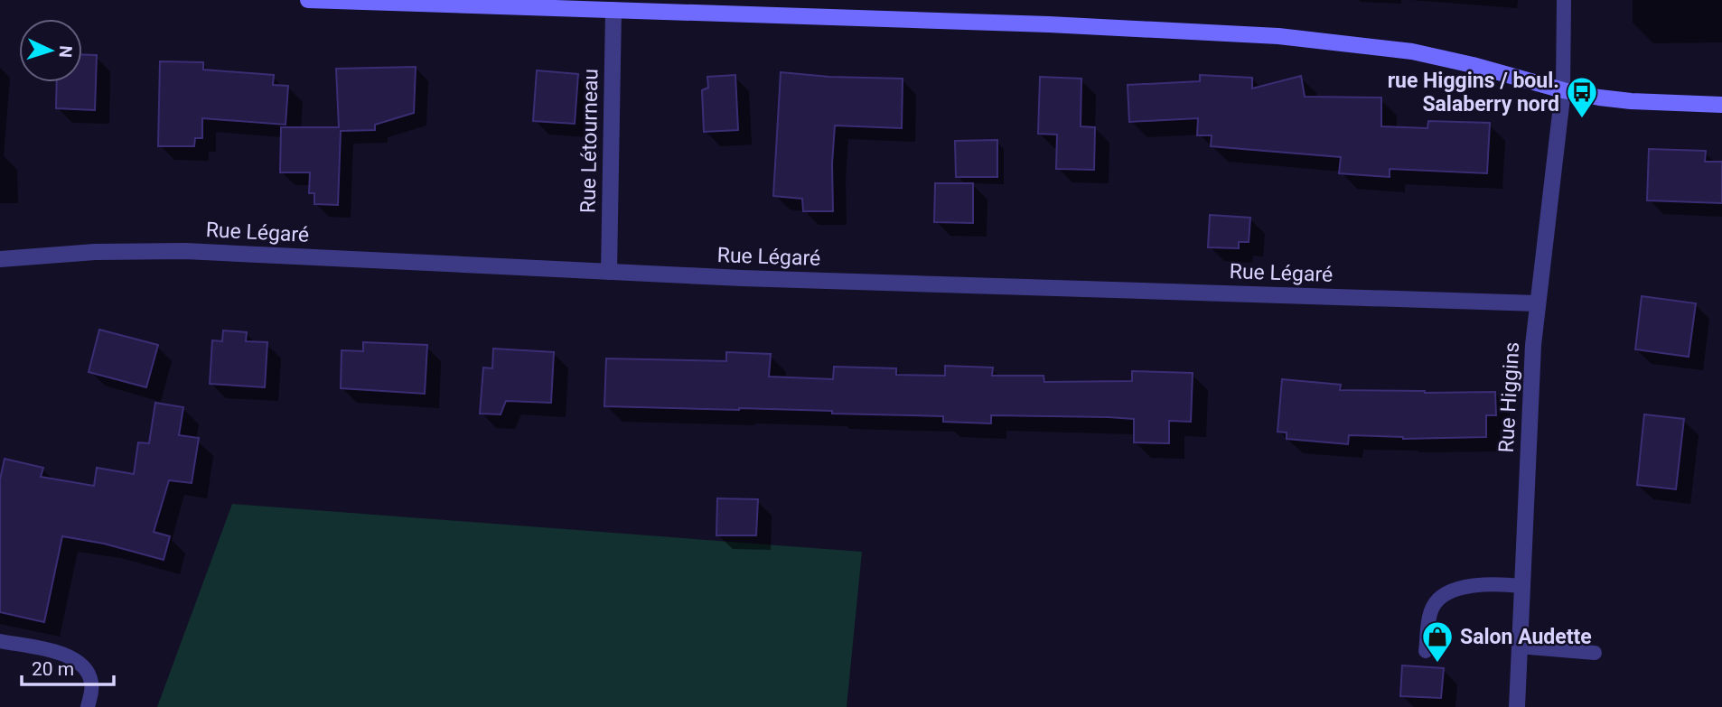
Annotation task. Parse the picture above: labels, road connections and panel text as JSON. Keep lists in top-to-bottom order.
{
  "streets": {
    "street": ["Rue Létourneau", "Rue Légaré", "Rue Higgins"]
  },
  "crossings": [
    ["Rue Létourneau", "Rue Légaré"],
    ["Rue Légaré", "Rue Higgins"]
  ],
  "places": {
    "bus stop": ["rue Higgins / boul. Salaberry nord"],
    "shop": ["Salon Audette"]
  },
  "scale_bar": "20 m",
  "north": "right"
}
